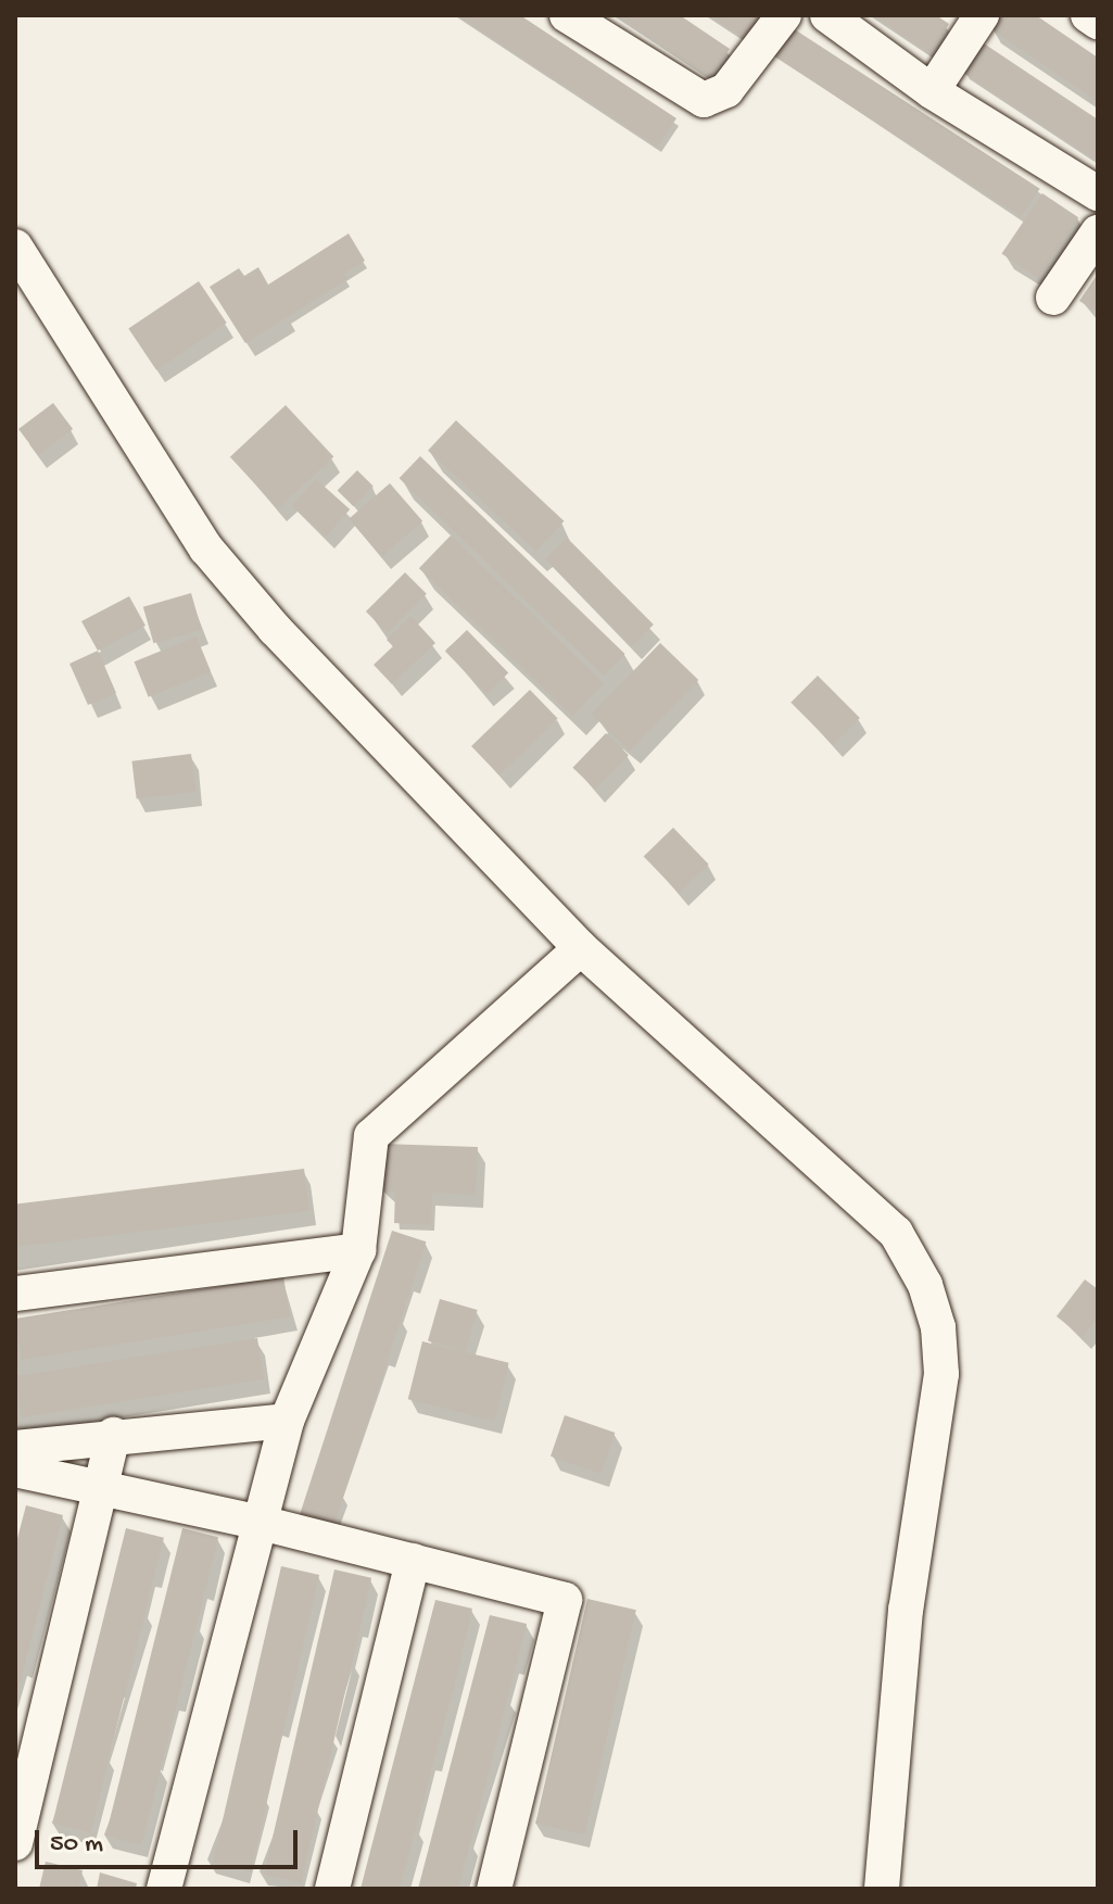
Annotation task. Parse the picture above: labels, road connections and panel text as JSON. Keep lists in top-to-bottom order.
{
  "scale_bar": "50 m"
}
